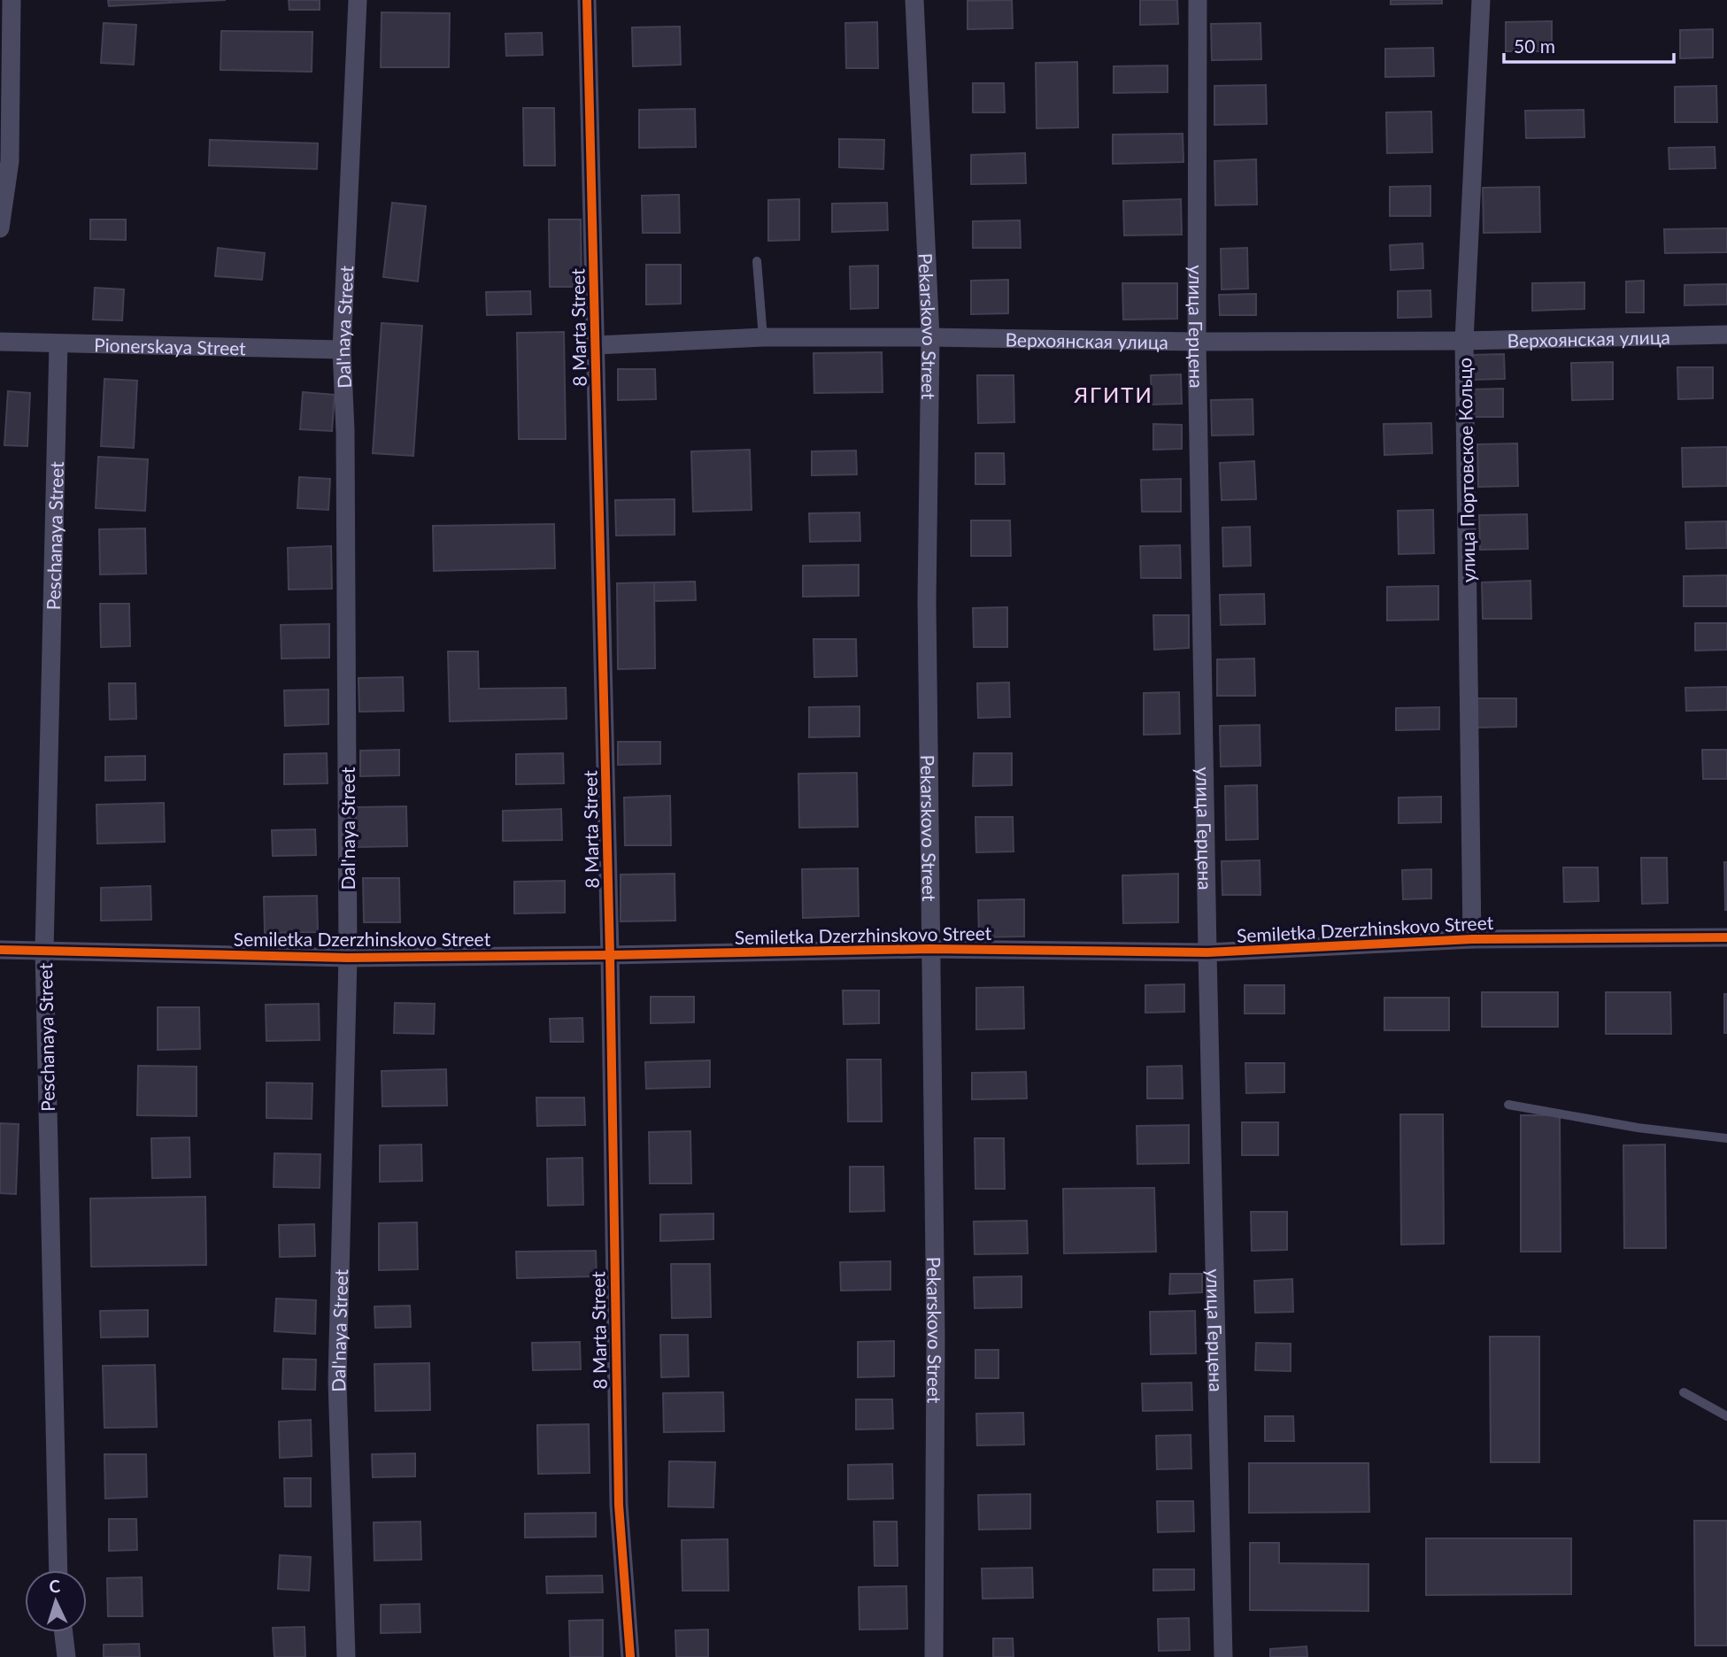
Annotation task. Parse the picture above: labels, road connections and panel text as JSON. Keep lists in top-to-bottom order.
{
  "streets": {
    "street": [
      "Dal'naya Street",
      "Pekarskovo Street",
      "улица Герцена",
      "8 Marta Street",
      "Верхоянская улица",
      "Pionerskaya Street",
      "улица Портовское Кольцо",
      "Peschanaya Street",
      "Semiletka Dzerzhinskovo Street"
    ]
  },
  "crossings": [
    ["Dal'naya Street", "Pionerskaya Street"],
    ["Dal'naya Street", "Semiletka Dzerzhinskovo Street"],
    ["Pekarskovo Street", "Верхоянская улица"],
    ["Pekarskovo Street", "Semiletka Dzerzhinskovo Street"],
    ["улица Герцена", "Верхоянская улица"],
    ["улица Герцена", "Semiletka Dzerzhinskovo Street"],
    ["8 Marta Street", "Верхоянская улица"],
    ["8 Marta Street", "Semiletka Dzerzhinskovo Street"],
    ["Верхоянская улица", "улица Портовское Кольцо"],
    ["Pionerskaya Street", "Peschanaya Street"],
    ["улица Портовское Кольцо", "Semiletka Dzerzhinskovo Street"],
    ["Peschanaya Street", "Semiletka Dzerzhinskovo Street"]
  ],
  "districts": ["ЯГИТИ"],
  "scale_bar": "50 m",
  "north": "top"
}
